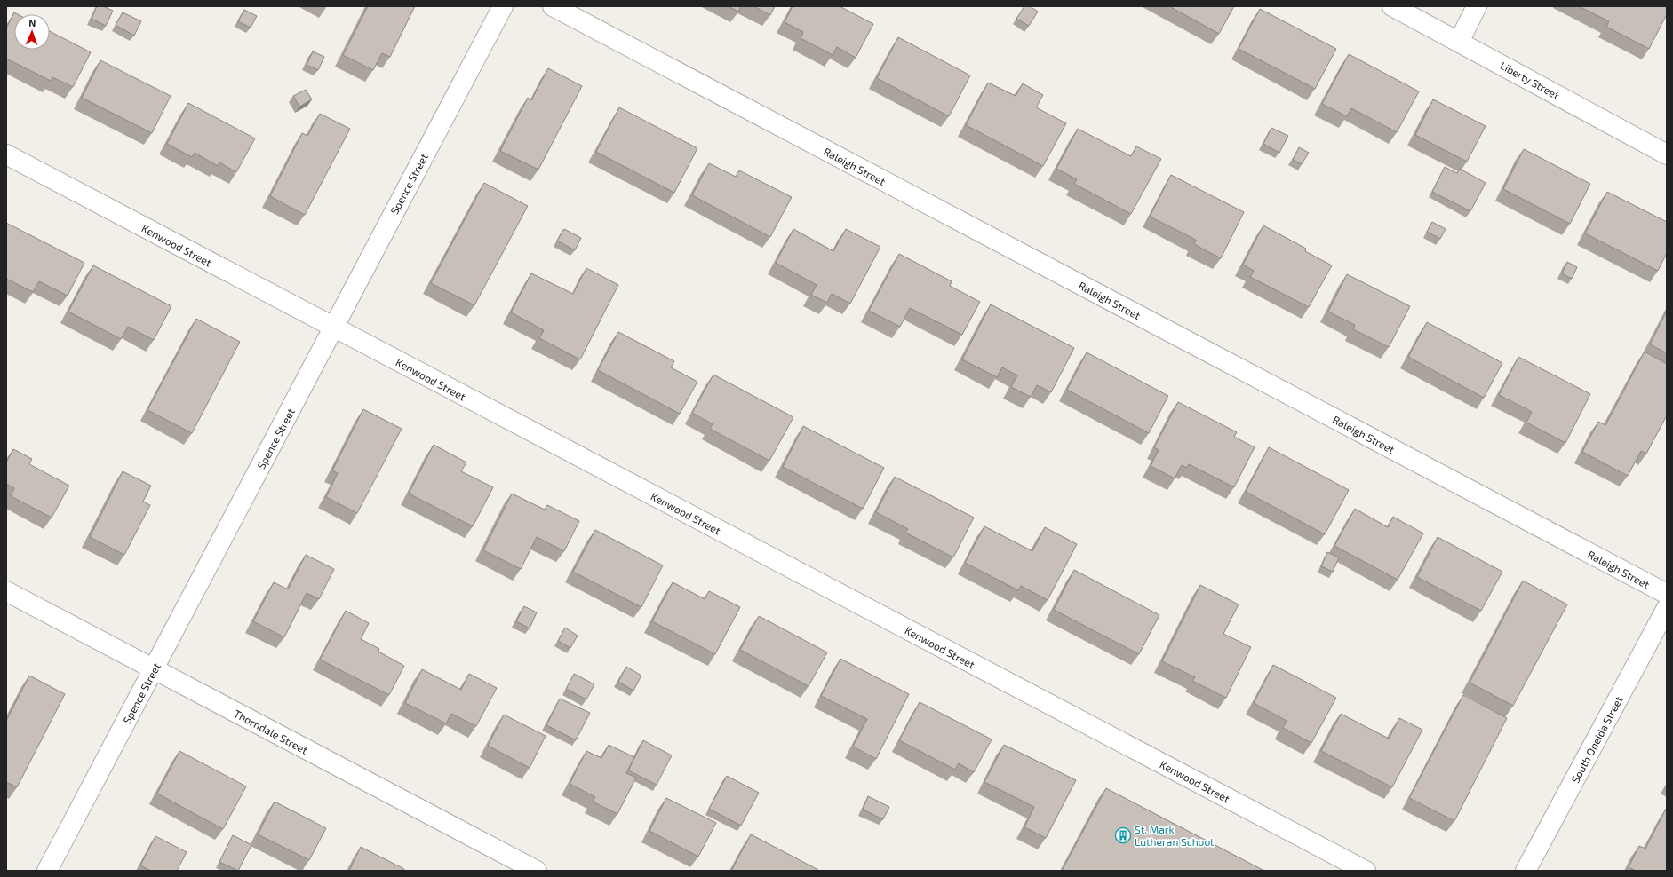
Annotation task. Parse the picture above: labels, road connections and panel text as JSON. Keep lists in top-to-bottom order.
{
  "streets": {
    "street": [
      "Liberty Street",
      "Raleigh Street",
      "Spence Street",
      "Kenwood Street",
      "Thorndale Street",
      "South Oneida Street"
    ]
  },
  "crossings": [
    ["Spence Street", "Kenwood Street"],
    ["Spence Street", "Thorndale Street"]
  ],
  "places": {
    "building": ["St. Mark Lutheran School"]
  },
  "north": "top"
}
